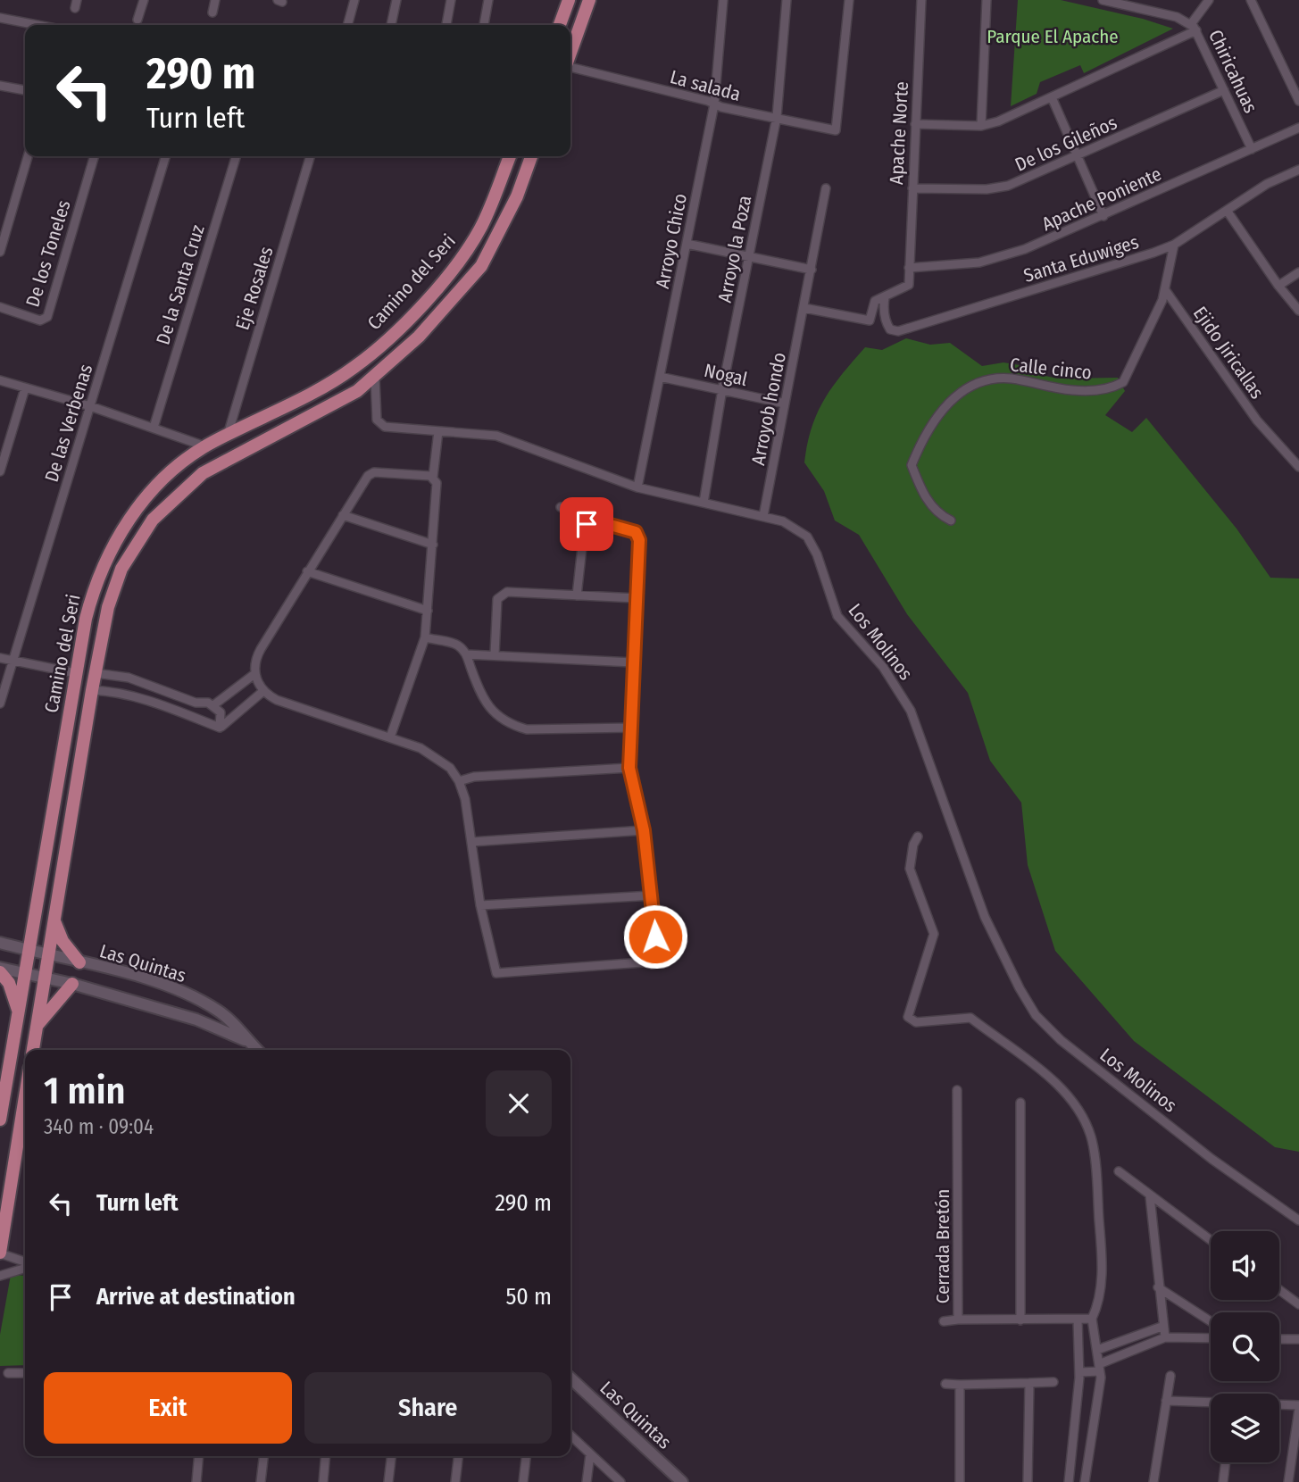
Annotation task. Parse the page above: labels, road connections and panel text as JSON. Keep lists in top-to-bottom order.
{
  "streets": {
    "main road": ["Camino del Seri"],
    "street": [
      "Chiricahuas",
      "La salada",
      "Apache Norte",
      "De los Gileños",
      "Apache Poniente",
      "Arroyo Chico",
      "Arroyo la Poza",
      "De los Toneles",
      "Santa Eduwiges",
      "De la Santa Cruz",
      "Eje Rosales",
      "Ejido Jiricallas",
      "Calle cinco",
      "Nogal",
      "Arroyob hondo",
      "De las Verbenas",
      "Los Molinos",
      "Las Quintas",
      "Cerrada Bretón"
    ]
  },
  "crossings": [
    ["Chiricahuas", "De los Gileños"],
    ["Chiricahuas", "Apache Poniente"],
    ["La salada", "Arroyo Chico"],
    ["La salada", "Arroyo la Poza"],
    ["Apache Norte", "De los Gileños"],
    ["Apache Norte", "Apache Poniente"],
    ["Arroyo Chico", "Nogal"],
    ["Arroyo Chico", "Los Molinos"],
    ["Arroyo la Poza", "Nogal"],
    ["Arroyo la Poza", "Los Molinos"],
    ["Camino del Seri", "Eje Rosales"],
    ["Camino del Seri", "Los Molinos"],
    ["Camino del Seri", "Las Quintas"],
    ["Ejido Jiricallas", "Calle cinco"],
    ["Nogal", "Arroyob hondo"],
    ["Arroyob hondo", "Los Molinos"]
  ],
  "parks": ["Parque El Apache"],
  "page": {
    "turn": ["290 m", "Turn left"],
    "heading": ["1 min", "340 m · 09:04"],
    "list": [
      {
        "name": "Turn left",
        "value": "290 m"
      },
      {
        "name": "Arrive at destination",
        "value": "50 m"
      }
    ],
    "buttons": ["Exit", "Share"]
  }
}
